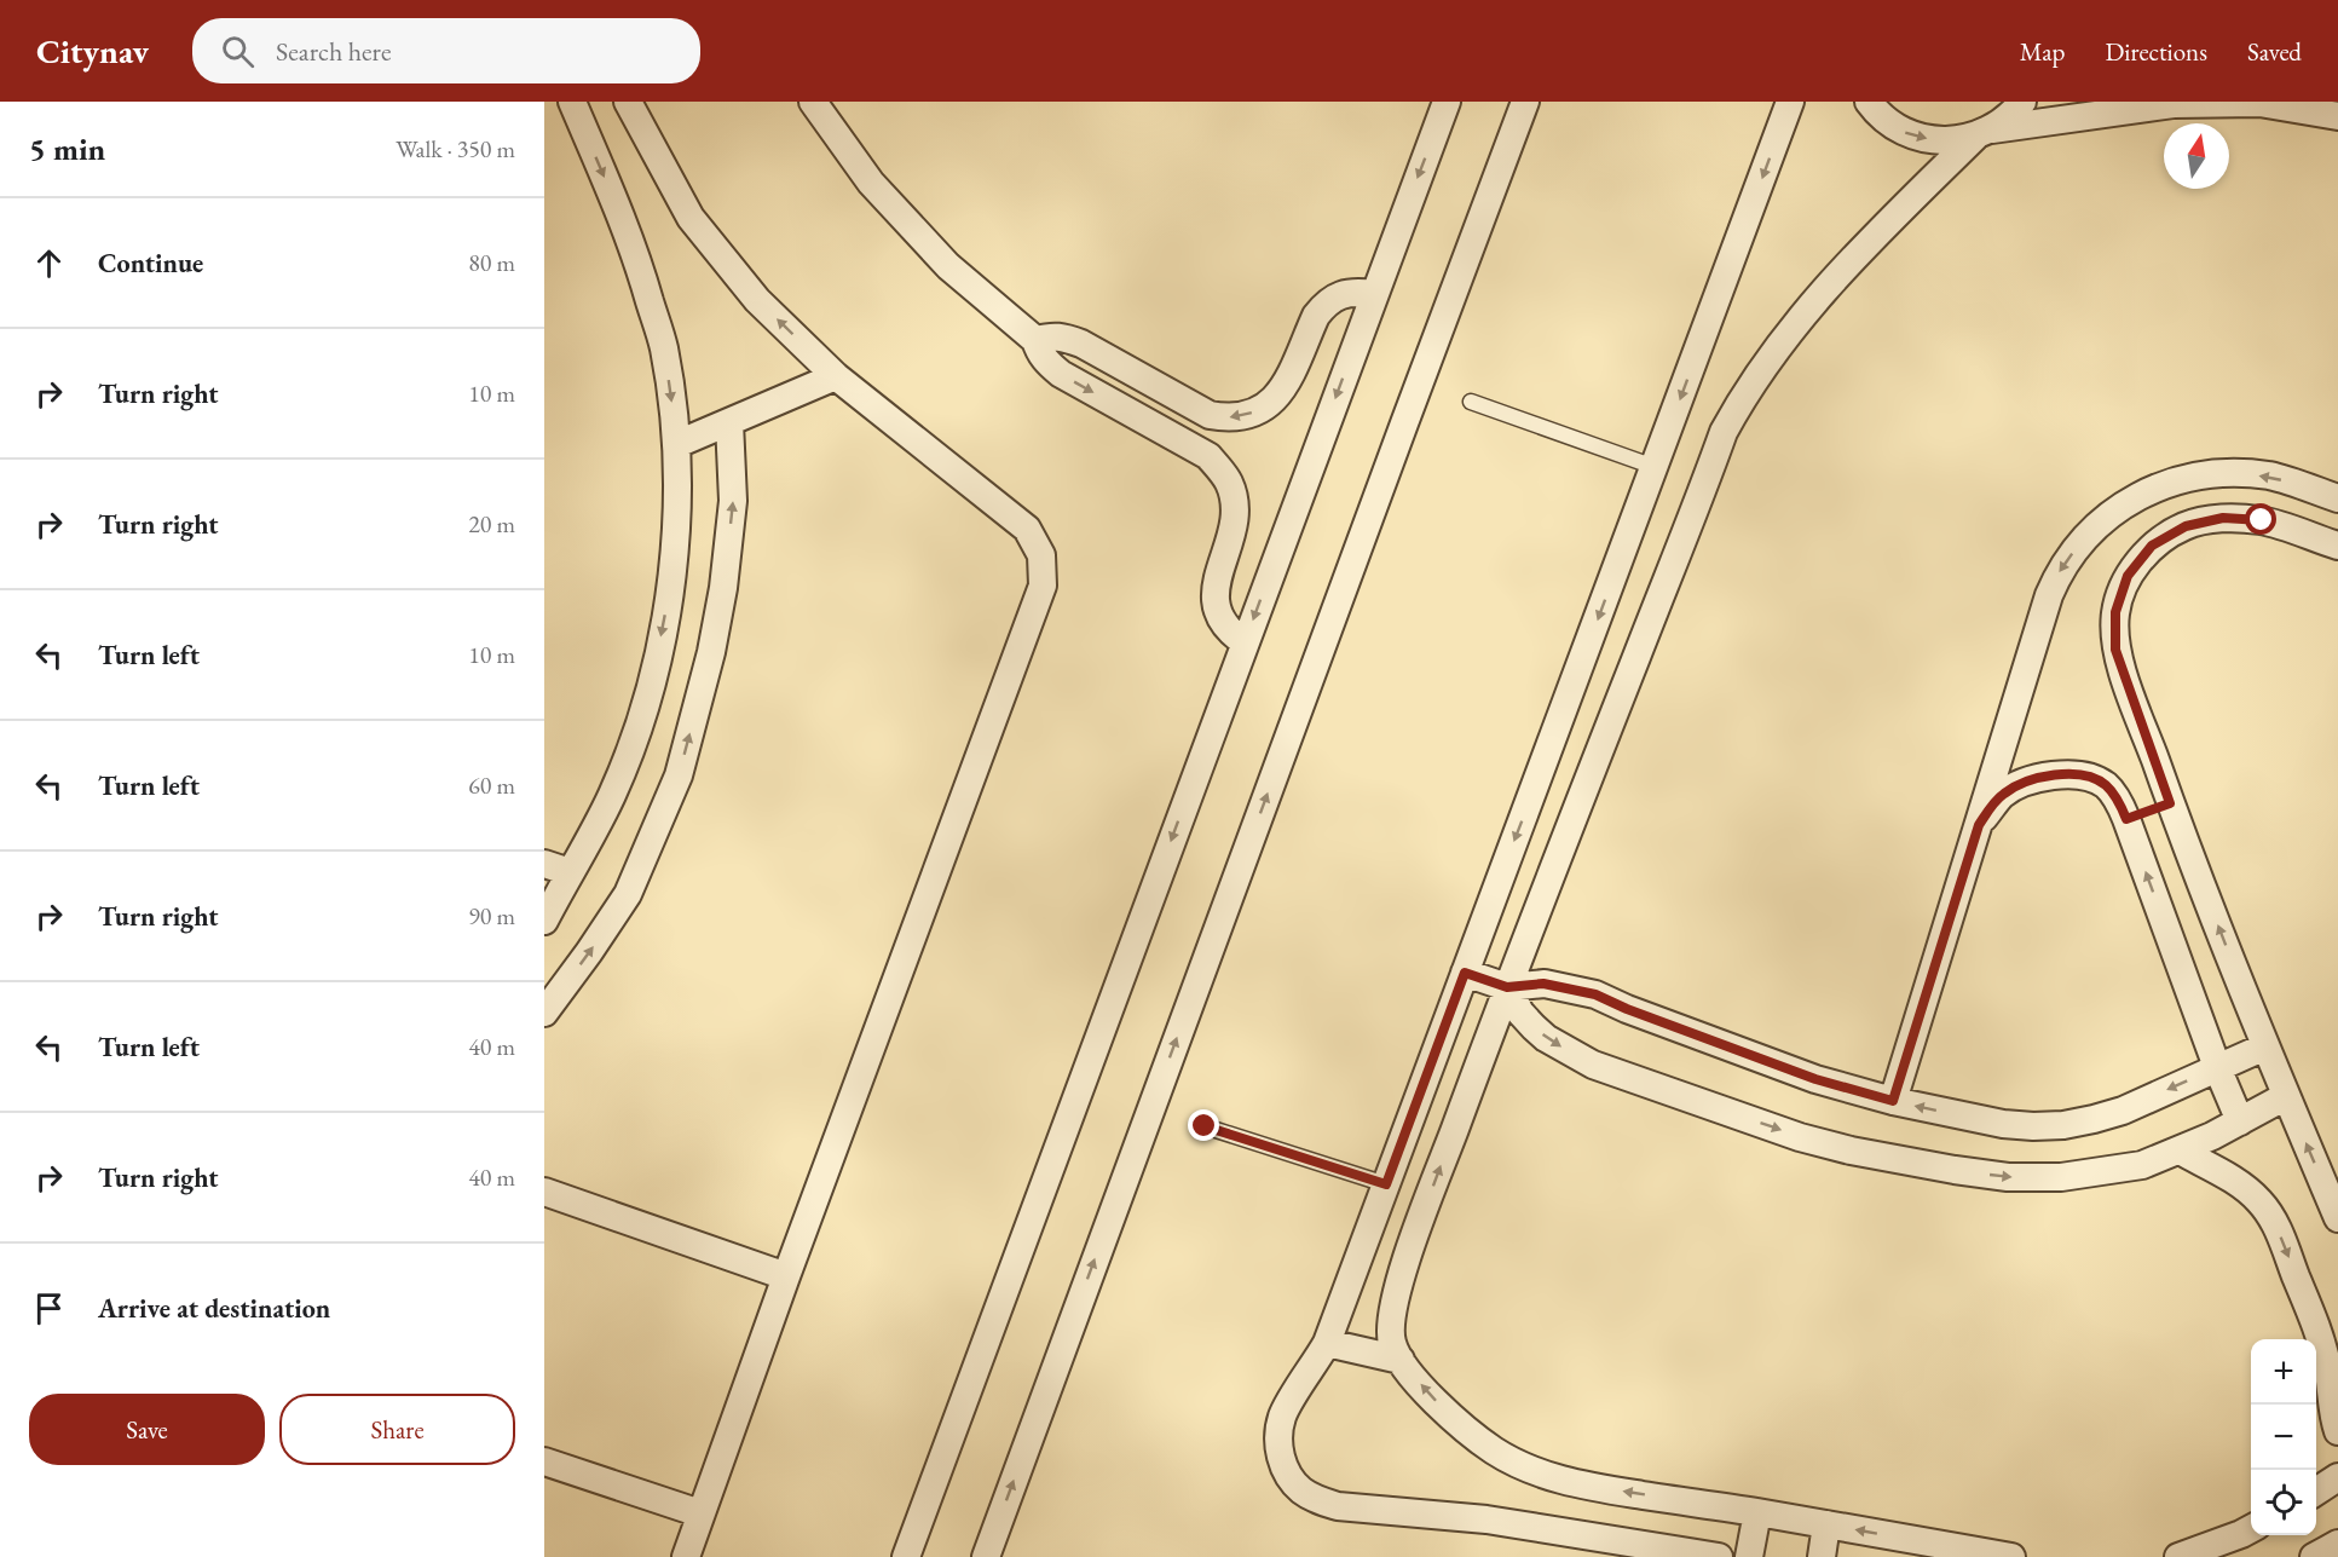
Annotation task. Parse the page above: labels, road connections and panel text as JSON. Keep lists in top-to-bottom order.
{
  "north": "top",
  "page": {
    "header": "Citynav",
    "search": "Search here",
    "nav": ["Map", "Directions", "Saved"],
    "heading": ["5 min", "Walk · 350 m"],
    "list": [
      ["Continue", "80 m"],
      ["Turn right", "10 m"],
      ["Turn right", "20 m"],
      ["Turn left", "10 m"],
      ["Turn left", "60 m"],
      ["Turn right", "90 m"],
      ["Turn left", "40 m"],
      ["Turn right", "40 m"],
      "Arrive at destination"
    ],
    "map_buttons": ["+", "−"],
    "buttons": ["Save", "Share"]
  }
}
